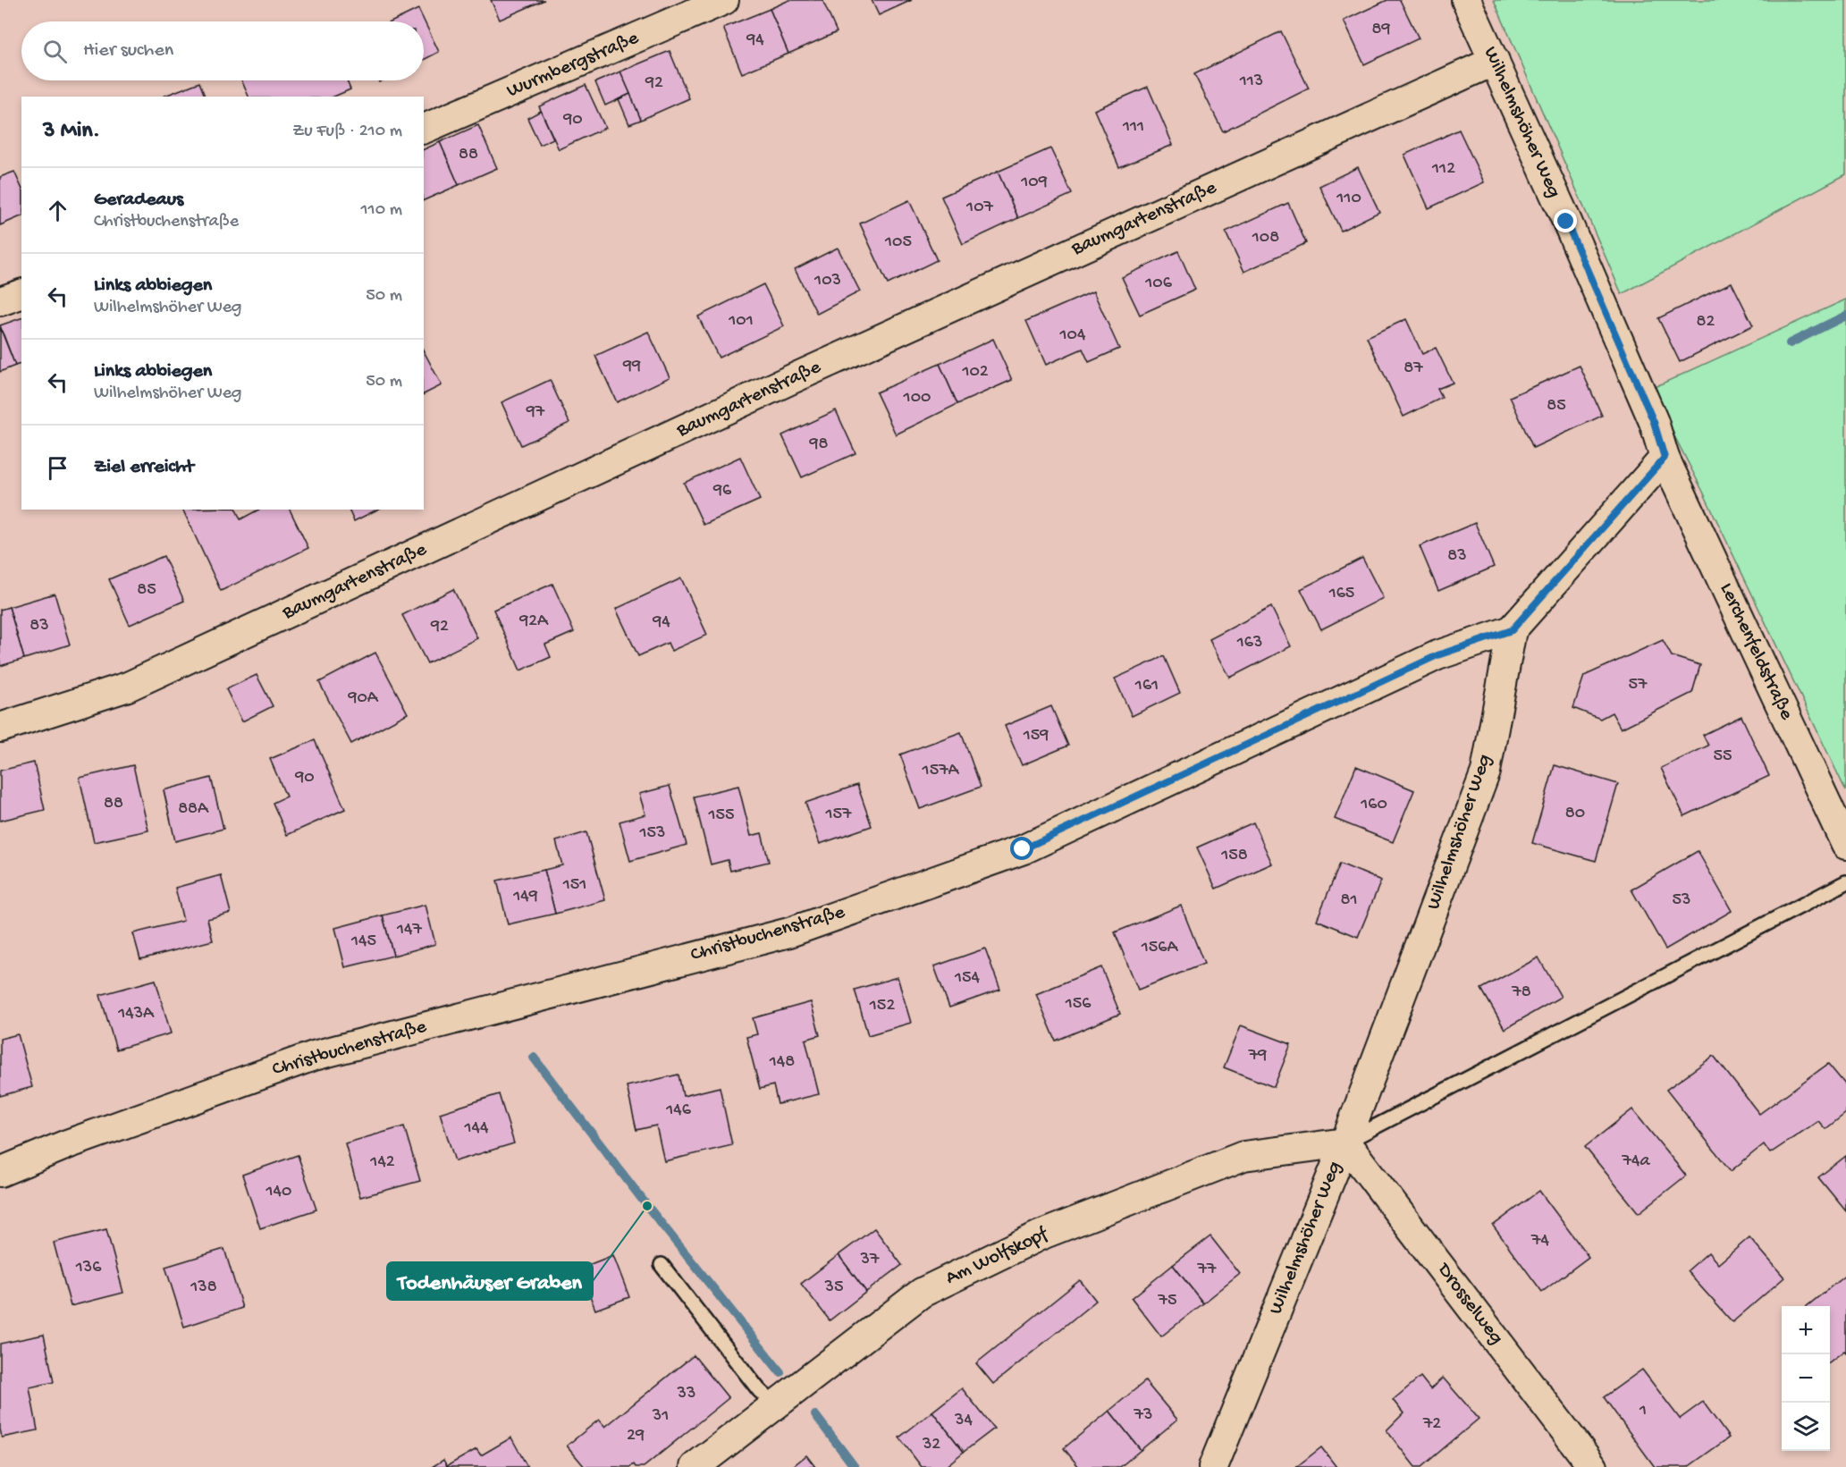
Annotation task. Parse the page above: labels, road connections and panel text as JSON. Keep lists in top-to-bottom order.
{
  "streets": {
    "street": [
      "Wurmbergstraße",
      "Wilhelmshöher Weg",
      "Baumgartenstraße",
      "Lerchenfeldstraße",
      "Christbuchenstraße",
      "Am Wolfskopf",
      "Drosselweg"
    ]
  },
  "crossings": [
    ["Wilhelmshöher Weg", "Baumgartenstraße"],
    ["Wilhelmshöher Weg", "Lerchenfeldstraße"],
    ["Wilhelmshöher Weg", "Christbuchenstraße"],
    ["Wilhelmshöher Weg", "Am Wolfskopf"],
    ["Wilhelmshöher Weg", "Drosselweg"],
    ["Am Wolfskopf", "Drosselweg"]
  ],
  "places": ["Todenhäuser Graben"],
  "house_numbers": [
    "89",
    "94",
    "113",
    "92",
    "90",
    "111",
    "88",
    "112",
    "109",
    "110",
    "107",
    "108",
    "105",
    "103",
    "106",
    "101",
    "82",
    "104",
    "99",
    "87",
    "102",
    "100",
    "85",
    "97",
    "98",
    "96",
    "83",
    "85",
    "165",
    "92A",
    "94",
    "83",
    "92",
    "163",
    "57",
    "161",
    "90A",
    "159",
    "55",
    "157A",
    "90",
    "88",
    "160",
    "88A",
    "80",
    "157",
    "155",
    "153",
    "158",
    "151",
    "149",
    "81",
    "53",
    "147",
    "145",
    "156A",
    "154",
    "78",
    "156",
    "152",
    "143A",
    "79",
    "148",
    "146",
    "144",
    "74a",
    "142",
    "140",
    "74",
    "37",
    "136",
    "77",
    "138",
    "35",
    "75",
    "33",
    "1",
    "73",
    "31",
    "34",
    "72",
    "29",
    "32"
  ],
  "page": {
    "search": "Hier suchen",
    "heading": ["3 Min.", "Zu Fuß · 210 m"],
    "list": [
      ["Geradeaus", "Christbuchenstraße", "110 m"],
      ["Links abbiegen", "Wilhelmshöher Weg", "50 m"],
      ["Links abbiegen", "Wilhelmshöher Weg", "50 m"],
      "Ziel erreicht"
    ],
    "map_buttons": ["+", "−"]
  }
}
